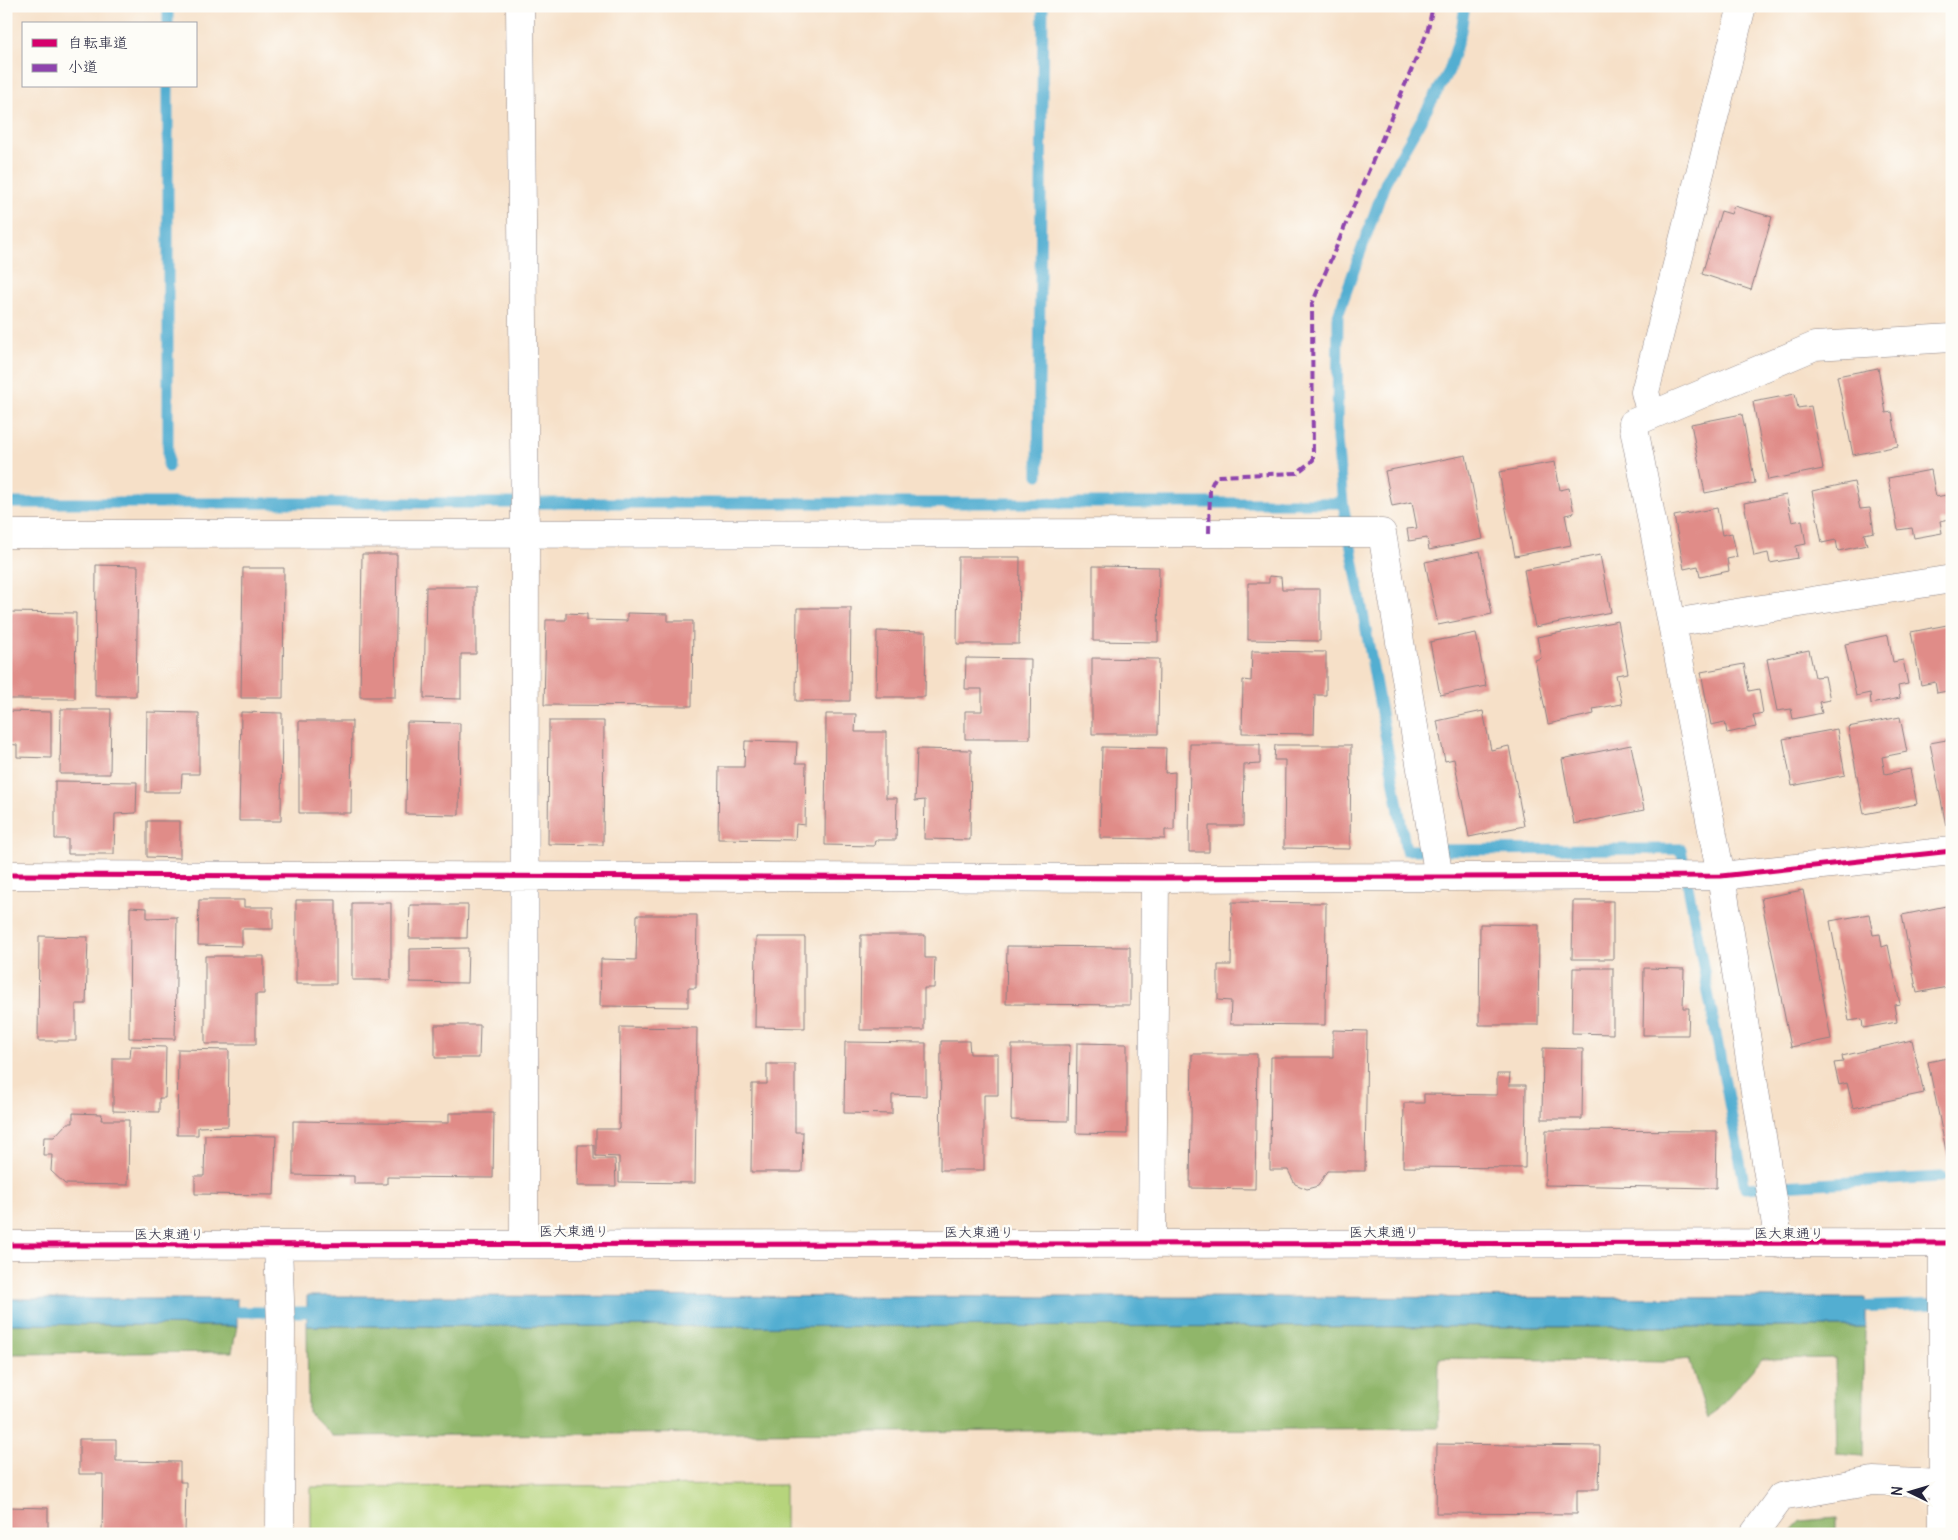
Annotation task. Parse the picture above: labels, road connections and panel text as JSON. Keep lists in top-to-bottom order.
{
  "streets": {
    "street": ["医大東通り"]
  },
  "legend": ["自転車道", "小道"],
  "north": "left"
}
